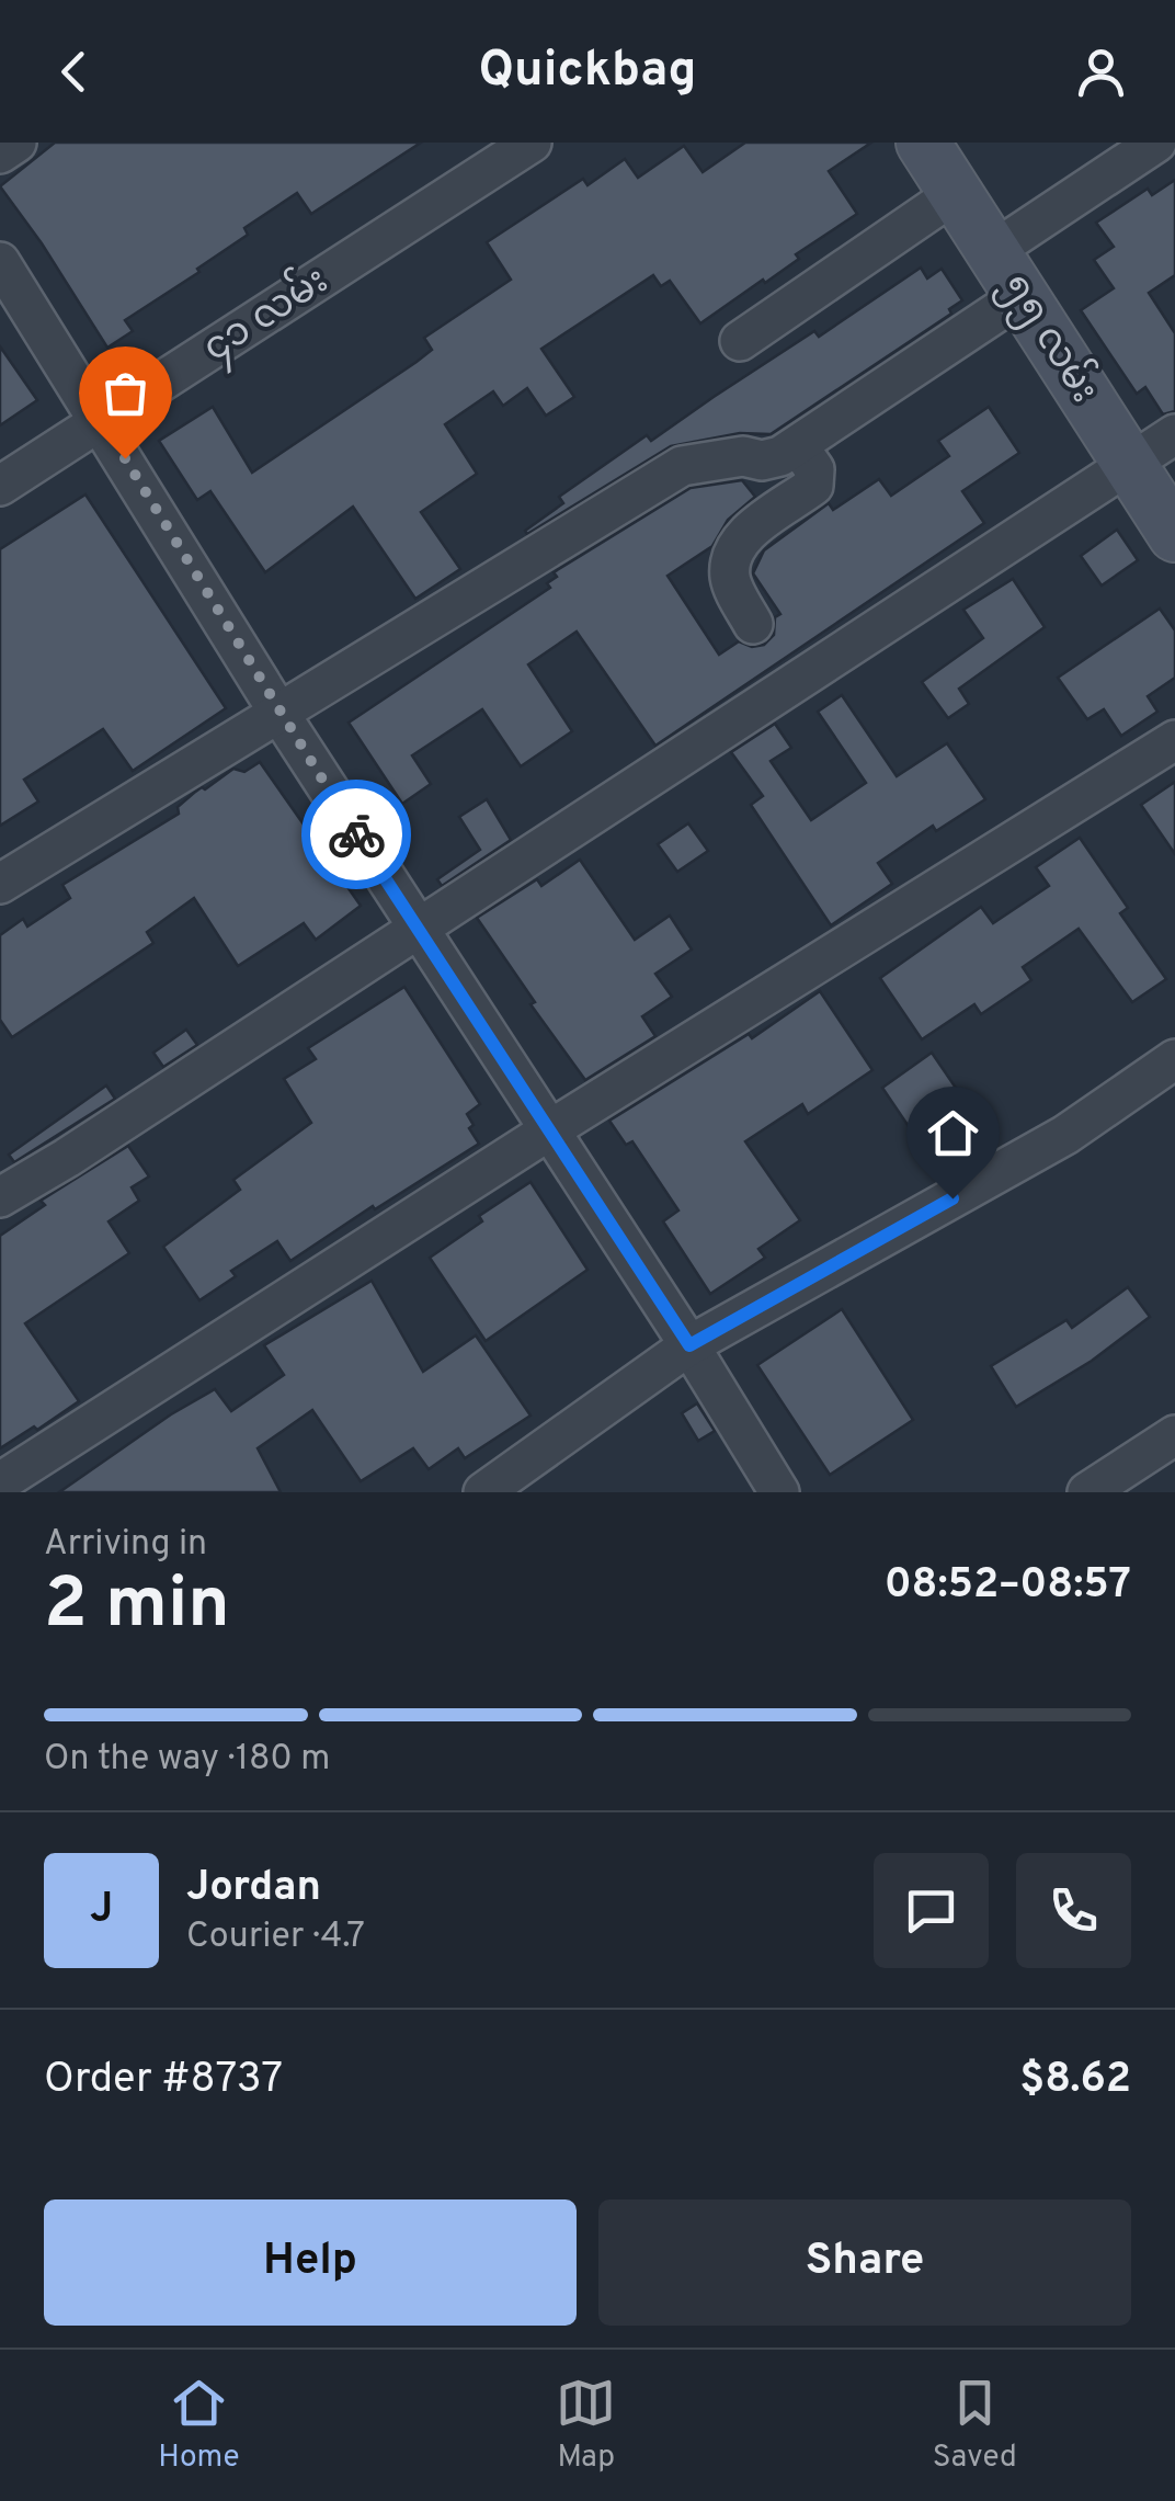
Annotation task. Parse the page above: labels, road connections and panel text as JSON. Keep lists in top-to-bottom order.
{
  "streets": {
    "main road": ["၅၅ လမ်း"],
    "street": ["၄၁ လမ်း"]
  },
  "page": {
    "header": "Quickbag",
    "heading": ["2 min", "Arriving in", "08:52–08:57"],
    "panel": [
      "Jordan",
      "Courier · 4.7",
      "Order #8737",
      "$8.62"
    ],
    "bar": "On the way · 180 m",
    "round": "J",
    "buttons": ["Help", "Share"],
    "tabs": ["Home", "Map", "Saved"]
  }
}
